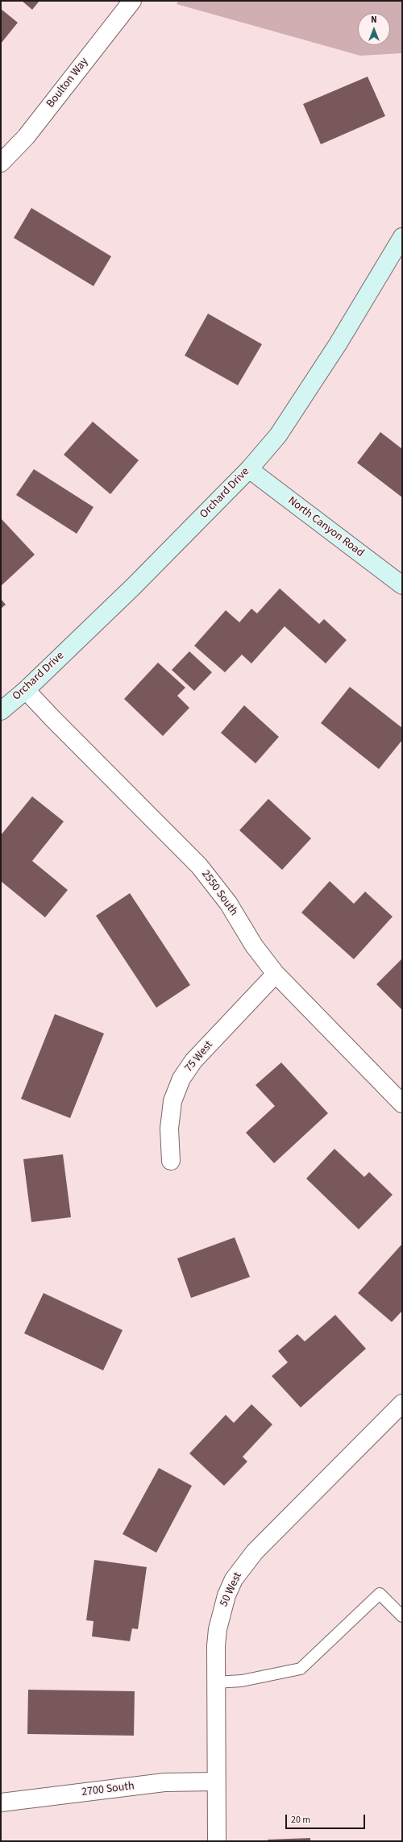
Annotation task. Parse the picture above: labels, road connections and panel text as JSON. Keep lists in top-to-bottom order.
{
  "streets": {
    "main road": ["Orchard Drive", "North Canyon Road"],
    "street": [
      "Boulton Way",
      "2550 South",
      "75 West",
      "50 West",
      "2700 South"
    ]
  },
  "crossings": [
    ["Orchard Drive", "North Canyon Road"],
    ["Orchard Drive", "2550 South"],
    ["2550 South", "75 West"],
    ["50 West", "2700 South"]
  ],
  "scale_bar": "20 m",
  "north": "top"
}
